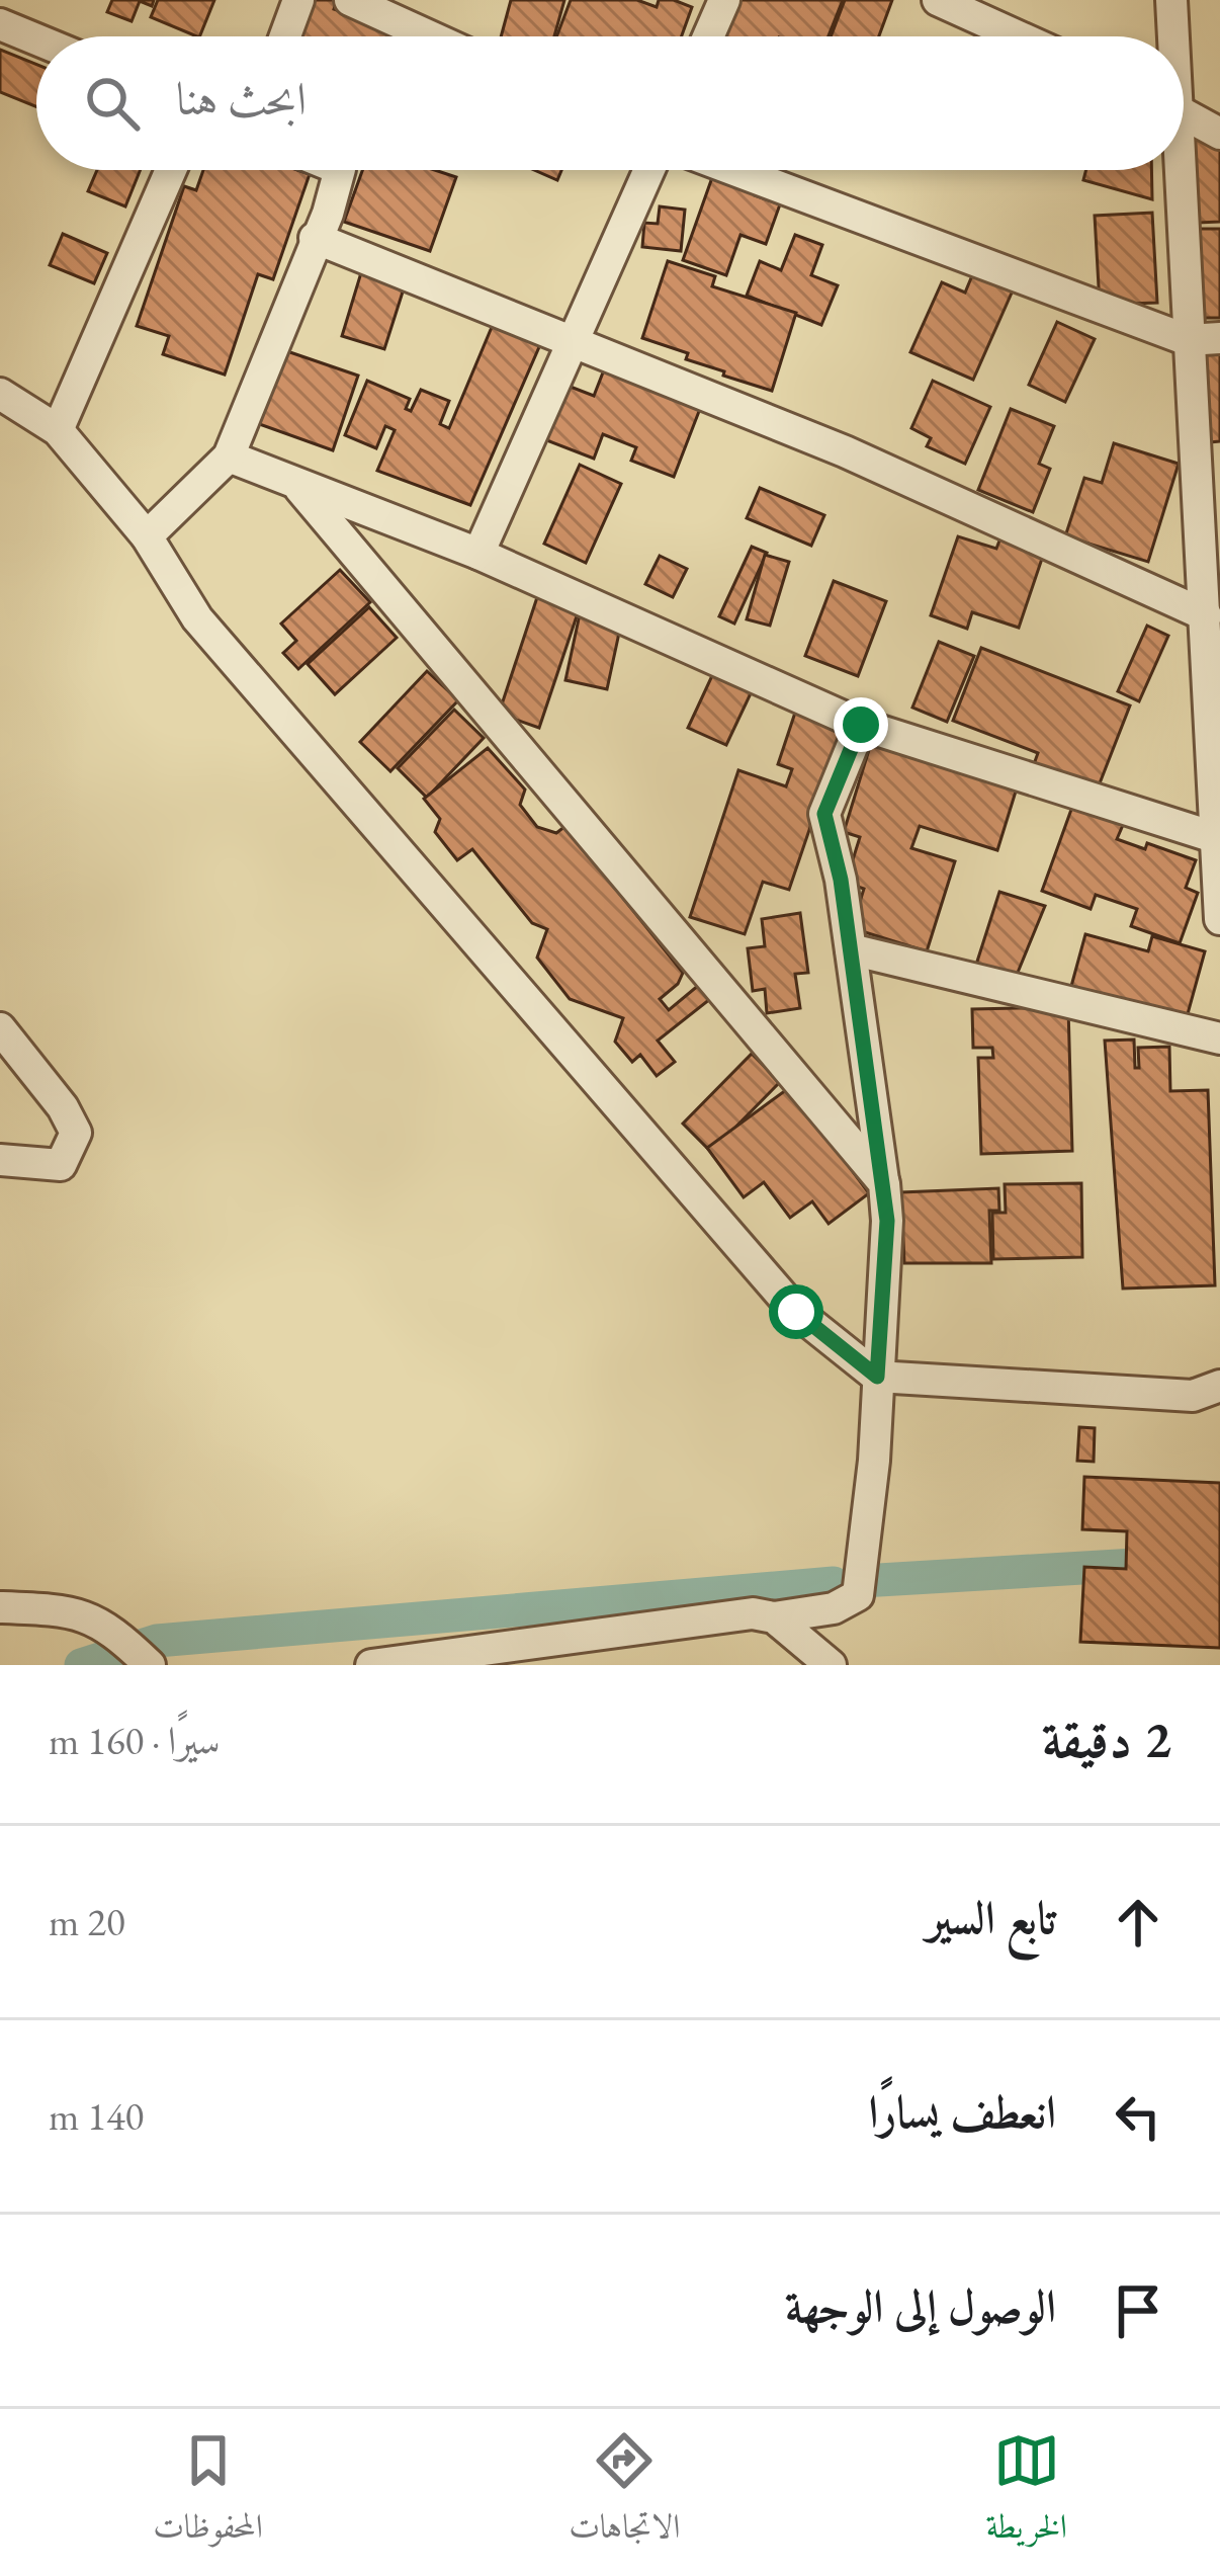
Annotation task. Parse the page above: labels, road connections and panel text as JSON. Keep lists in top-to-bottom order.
{
  "page": {
    "search": "ابحث هنا",
    "heading": ["2 دقيقة", "سيرًا · 160 m"],
    "list": [
      ["تابع السير", "20 m"],
      ["انعطف يسارًا", "140 m"],
      "الوصول إلى الوجهة"
    ],
    "nav": ["الخريطة", "الاتجاهات", "المحفوظات"]
  }
}
